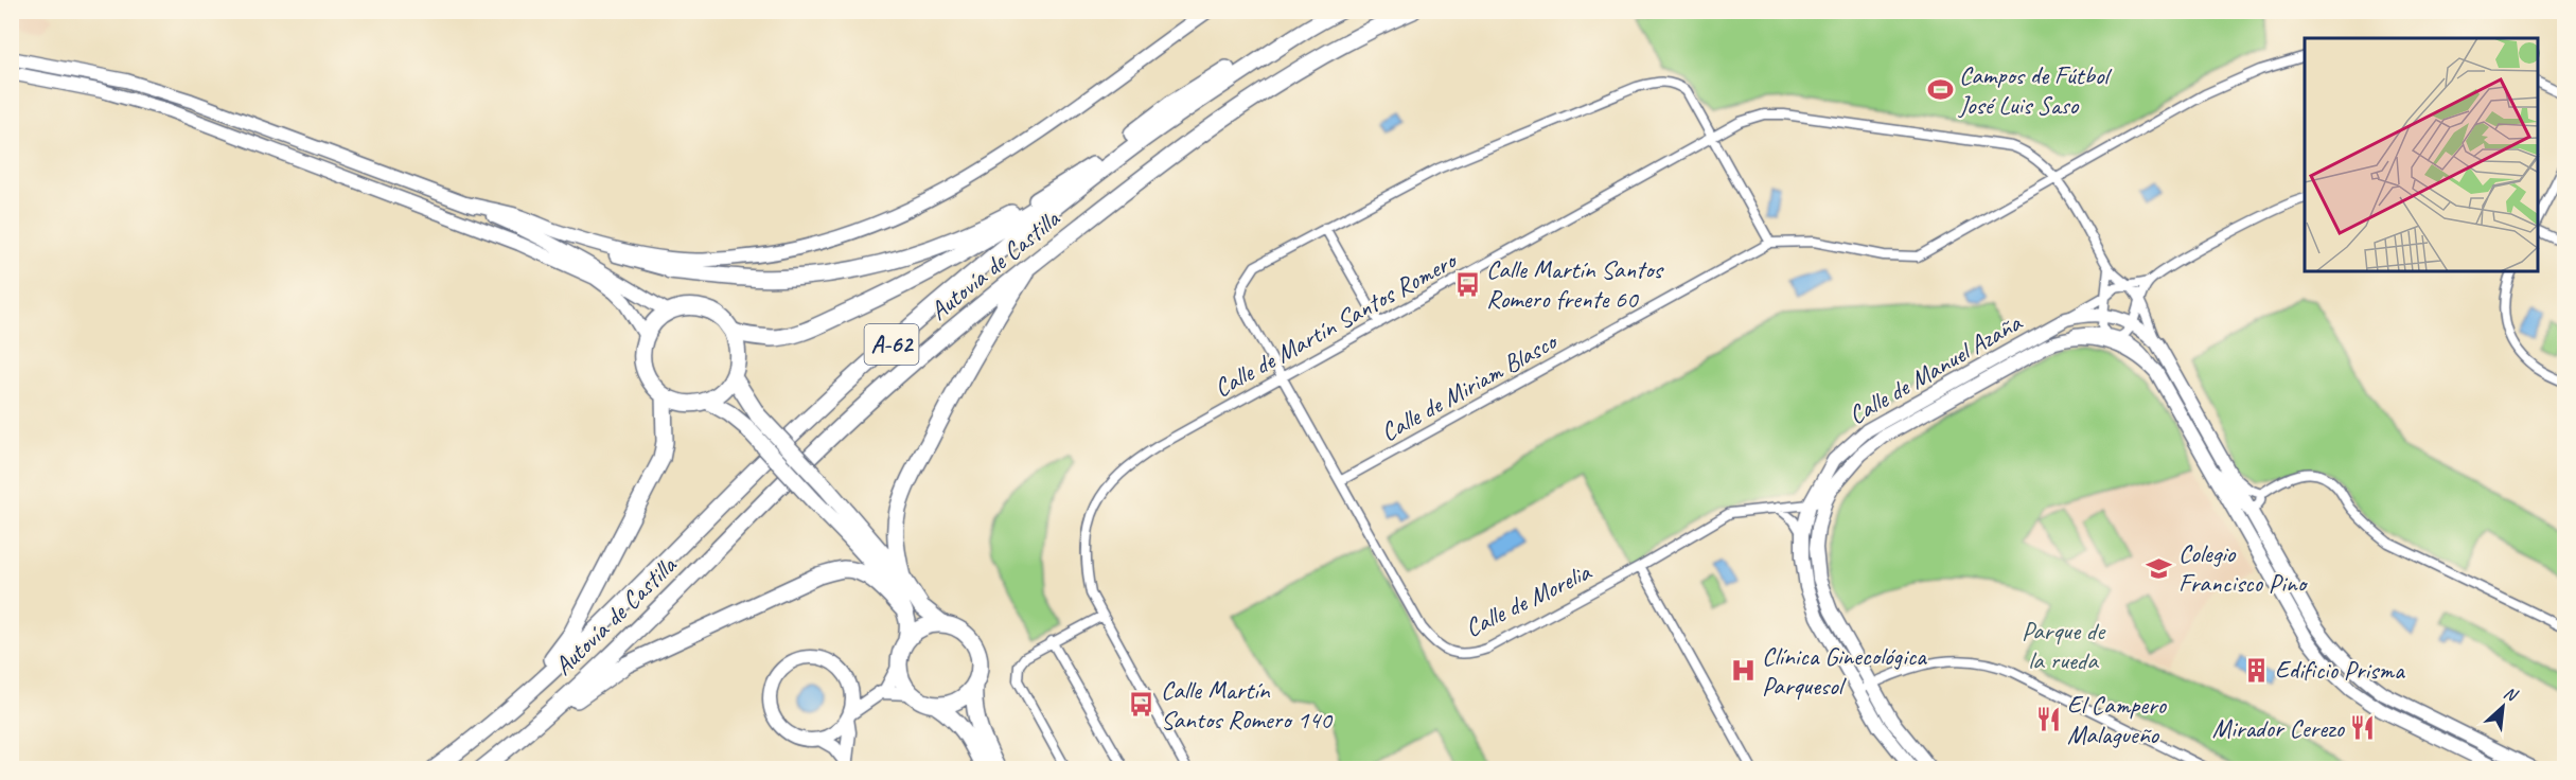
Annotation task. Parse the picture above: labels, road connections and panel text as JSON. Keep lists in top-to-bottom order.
{
  "streets": {
    "highway": ["Autovía de Castilla", "A-62"],
    "street": [
      "Calle de Martín Santos Romero",
      "Calle de Manuel Azaña",
      "Calle de Miriam Blasco",
      "Calle de Morelia"
    ]
  },
  "crossings": [
    ["Calle de Martín Santos Romero", "Calle de Manuel Azaña"],
    ["Calle de Martín Santos Romero", "Calle de Miriam Blasco"],
    ["Calle de Martín Santos Romero", "Calle de Morelia"],
    ["Calle de Manuel Azaña", "Calle de Morelia"],
    ["Calle de Miriam Blasco", "Calle de Morelia"]
  ],
  "parks": ["Parque de la rueda"],
  "places": {
    "sports": ["Campos de Fútbol José Luis Saso"],
    "bus stop": ["Calle Martín Santos Romero frente 60", "Calle Martín Santos Romero 140"],
    "school or university": ["Colegio Francisco Pino"],
    "building": ["Edificio Prisma"],
    "hospital": ["Clínica Ginecológica Parquesol"],
    "restaurant": ["El Campero Malagueño", "Mirador Cerezo"]
  },
  "north": "top right"
}
